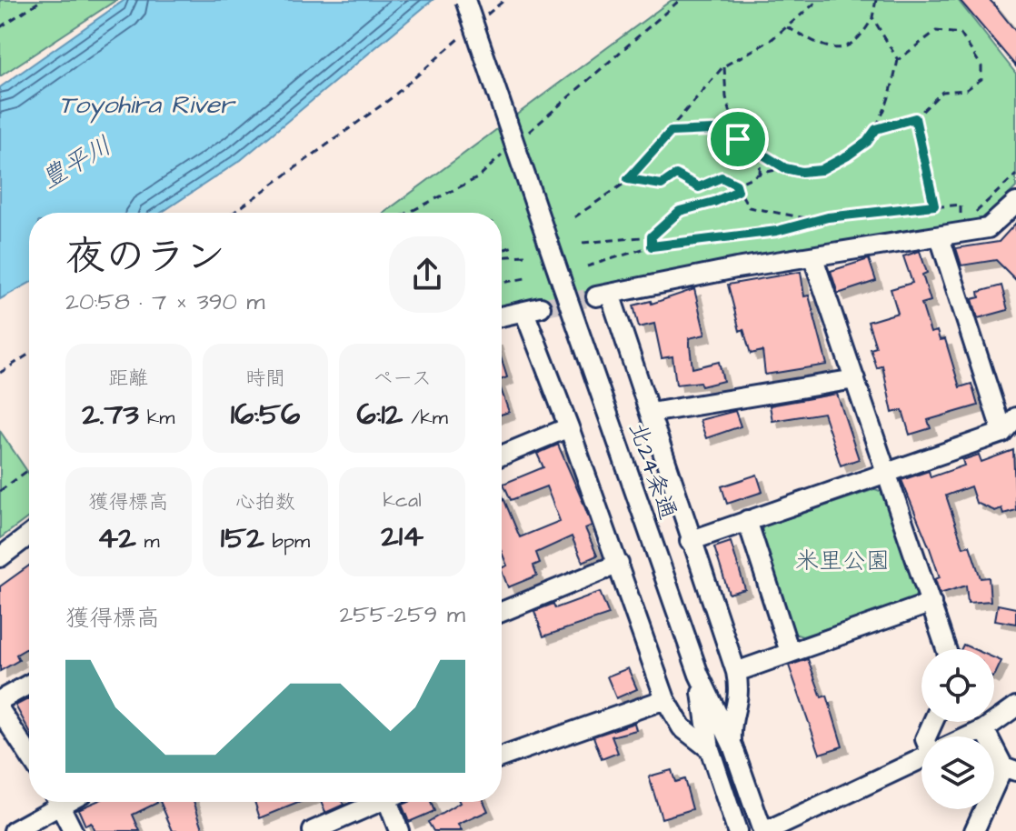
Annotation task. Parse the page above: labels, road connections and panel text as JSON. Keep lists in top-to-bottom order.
{
  "streets": {
    "street": ["北24条通"]
  },
  "water": ["Toyohira River", "豊平川"],
  "parks": ["米里公園"],
  "page": {
    "heading": ["夜のラン", "20:58 · 7 × 390 m"],
    "stats": [
      ["距離", "2.73 km"],
      ["時間", "16:56"],
      ["ペース", "6:12 /km"],
      ["獲得標高", "42 m"],
      ["心拍数", "152 bpm"],
      ["kcal", "214"]
    ],
    "chart": ["獲得標高", "255–259 m"]
  }
}
